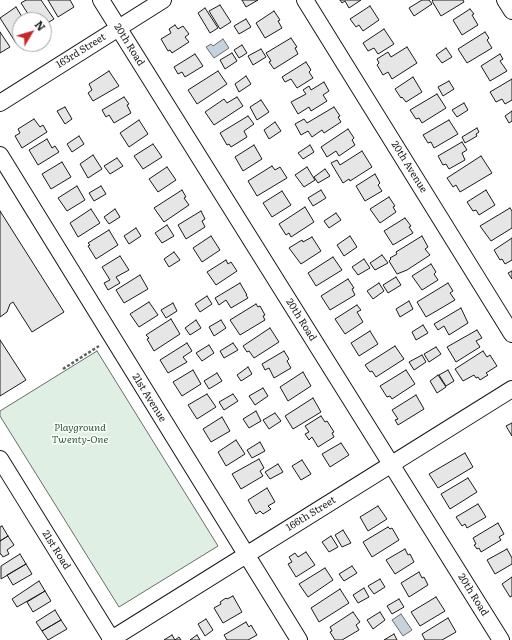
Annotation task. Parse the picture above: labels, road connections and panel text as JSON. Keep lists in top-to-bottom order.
{
  "streets": {
    "street": [
      "20th Road",
      "163rd Street",
      "20th Avenue",
      "21st Avenue",
      "166th Street",
      "21st Road"
    ]
  },
  "crossings": [
    ["20th Road", "163rd Street"],
    ["20th Road", "166th Street"],
    ["21st Avenue", "166th Street"],
    ["166th Street", "21st Road"]
  ],
  "parks": ["Playground Twenty-One"],
  "north": "top right"
}
